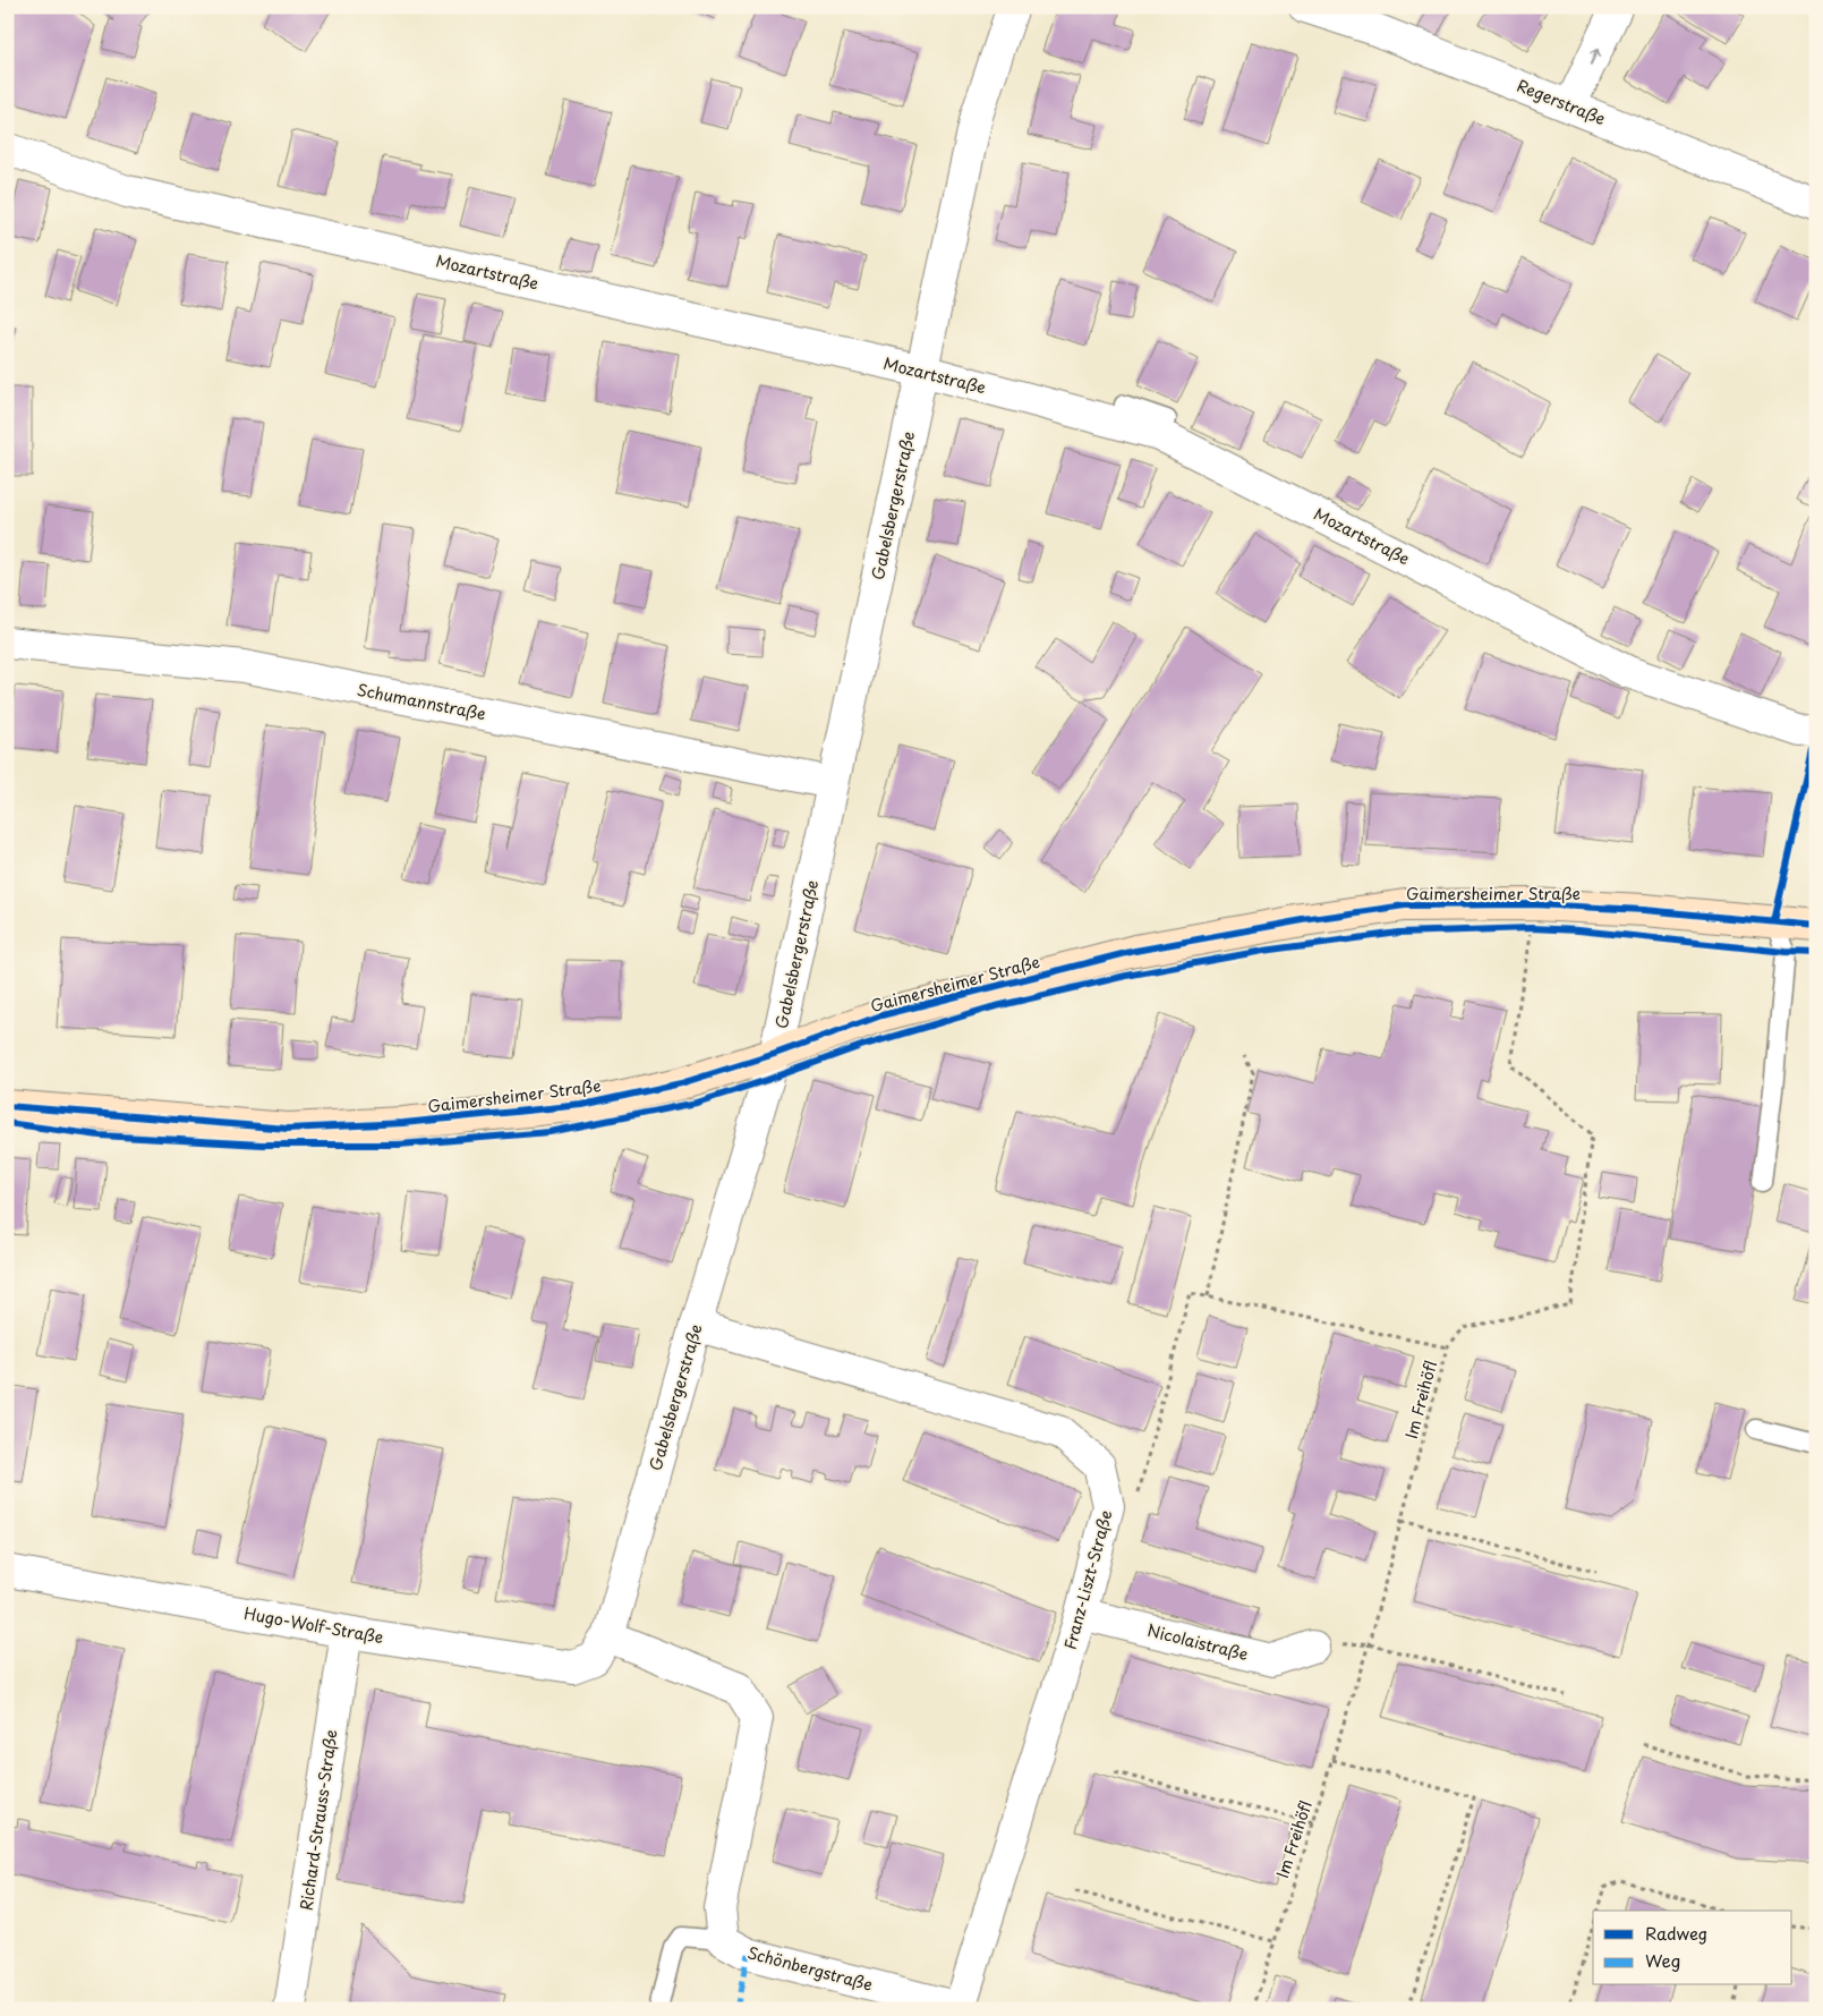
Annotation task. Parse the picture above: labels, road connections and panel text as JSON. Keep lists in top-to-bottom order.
{
  "streets": {
    "street": [
      "Regerstraße",
      "Mozartstraße",
      "Gabelsbergerstraße",
      "Schumannstraße",
      "Gaimersheimer Straße",
      "Franz-Liszt-Straße",
      "Hugo-Wolf-Straße",
      "Nicolaistraße",
      "Richard-Strauss-Straße",
      "Schönbergstraße"
    ],
    "path": ["Im Freihöfl"]
  },
  "crossings": [
    ["Mozartstraße", "Gabelsbergerstraße"],
    ["Gabelsbergerstraße", "Schumannstraße"],
    ["Gabelsbergerstraße", "Gaimersheimer Straße"],
    ["Gabelsbergerstraße", "Franz-Liszt-Straße"],
    ["Gabelsbergerstraße", "Hugo-Wolf-Straße"],
    ["Gaimersheimer Straße", "Im Freihöfl"],
    ["Franz-Liszt-Straße", "Nicolaistraße"],
    ["Franz-Liszt-Straße", "Schönbergstraße"],
    ["Hugo-Wolf-Straße", "Richard-Strauss-Straße"]
  ],
  "legend": ["Radweg", "Weg"]
}
